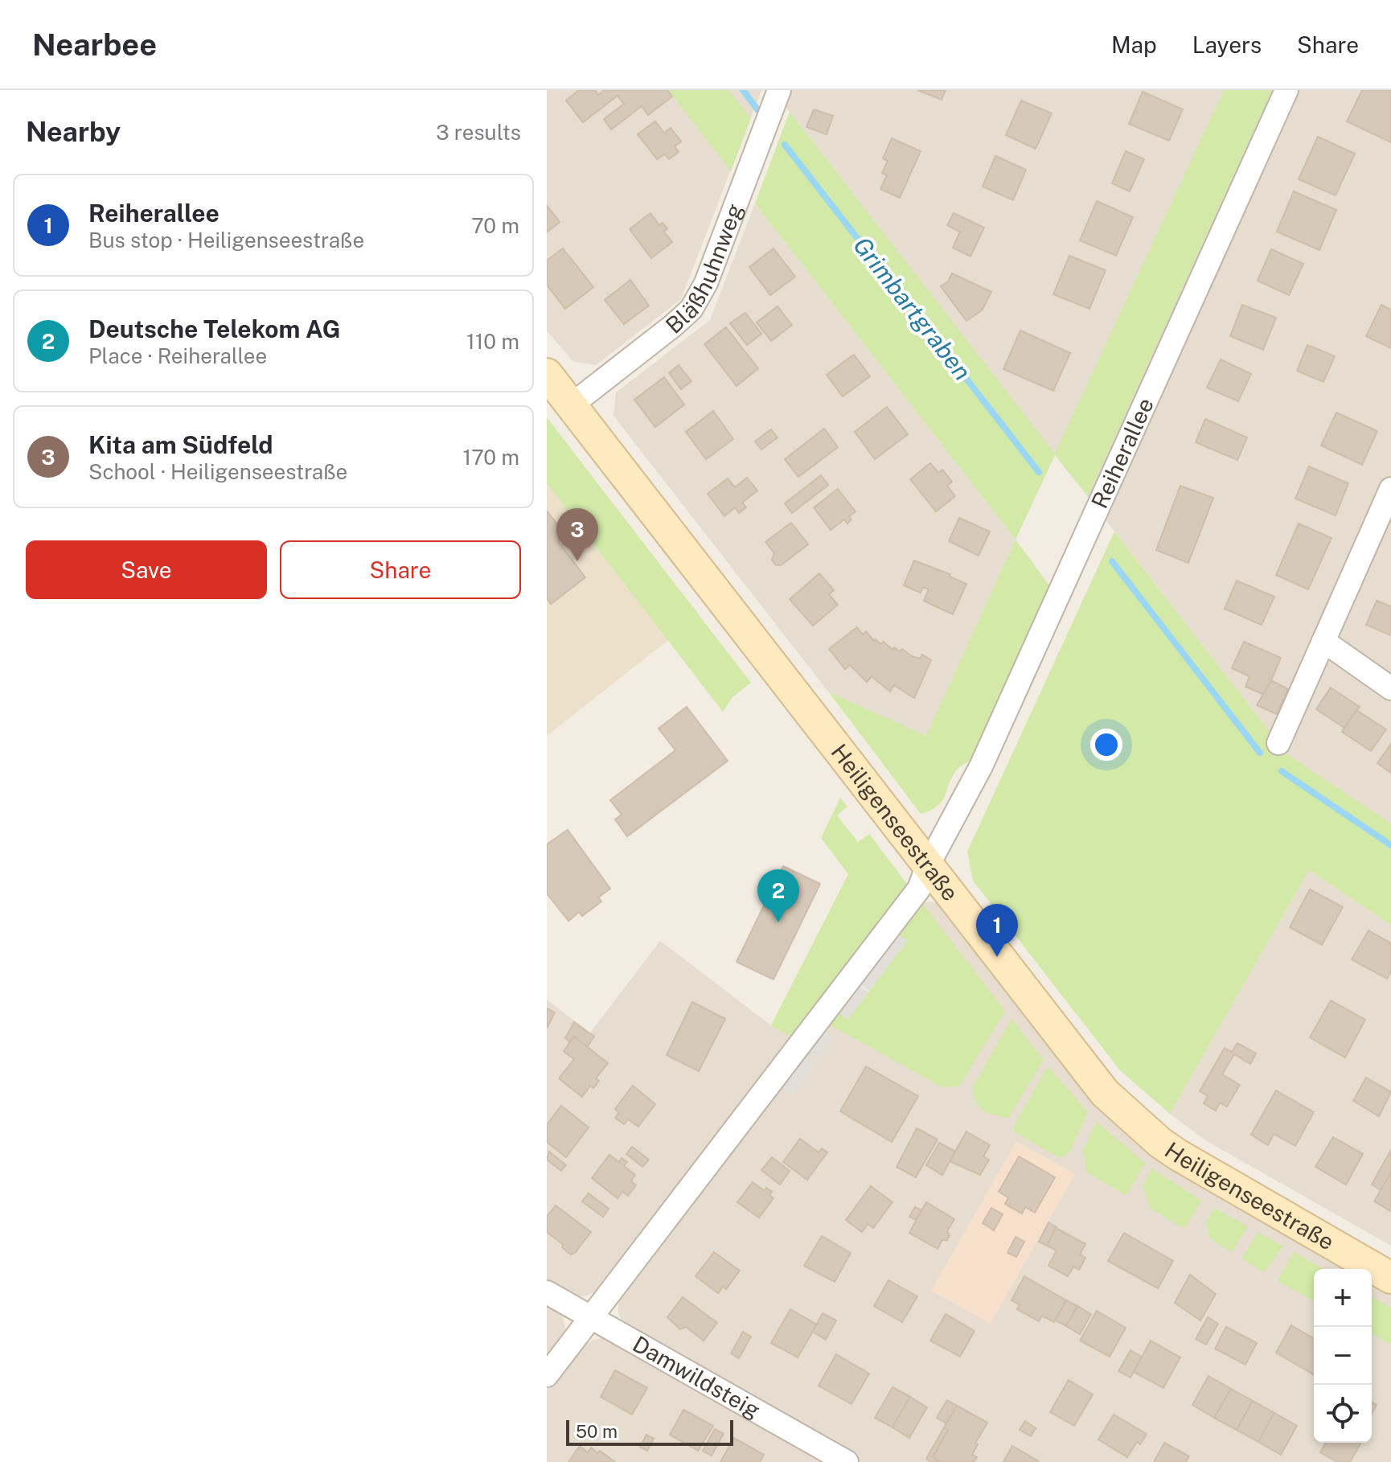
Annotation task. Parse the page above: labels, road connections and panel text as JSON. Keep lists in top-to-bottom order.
{
  "streets": {
    "main road": ["Heiligenseestraße"],
    "street": ["Bläßhuhnweg", "Reiherallee", "Damwildsteig"]
  },
  "crossings": [
    ["Bläßhuhnweg", "Heiligenseestraße"],
    ["Reiherallee", "Heiligenseestraße"],
    ["Reiherallee", "Damwildsteig"]
  ],
  "water": ["Grimbartgraben"],
  "scale_bar": "50 m",
  "page": {
    "header": "Nearbee",
    "nav": ["Map", "Layers", "Share"],
    "heading": ["Nearby", "3 results"],
    "list": [
      {
        "mark": "1",
        "name": "Reiherallee",
        "note": "Bus stop · Heiligenseestraße",
        "value": "70 m"
      },
      {
        "mark": "2",
        "name": "Deutsche Telekom AG",
        "note": "Place · Reiherallee",
        "value": "110 m"
      },
      {
        "mark": "3",
        "name": "Kita am Südfeld",
        "note": "School · Heiligenseestraße",
        "value": "170 m"
      }
    ],
    "pins": ["3", "2", "1"],
    "buttons": ["Save", "Share"],
    "map_buttons": ["+", "−"],
    "scale": "50 m"
  }
}
